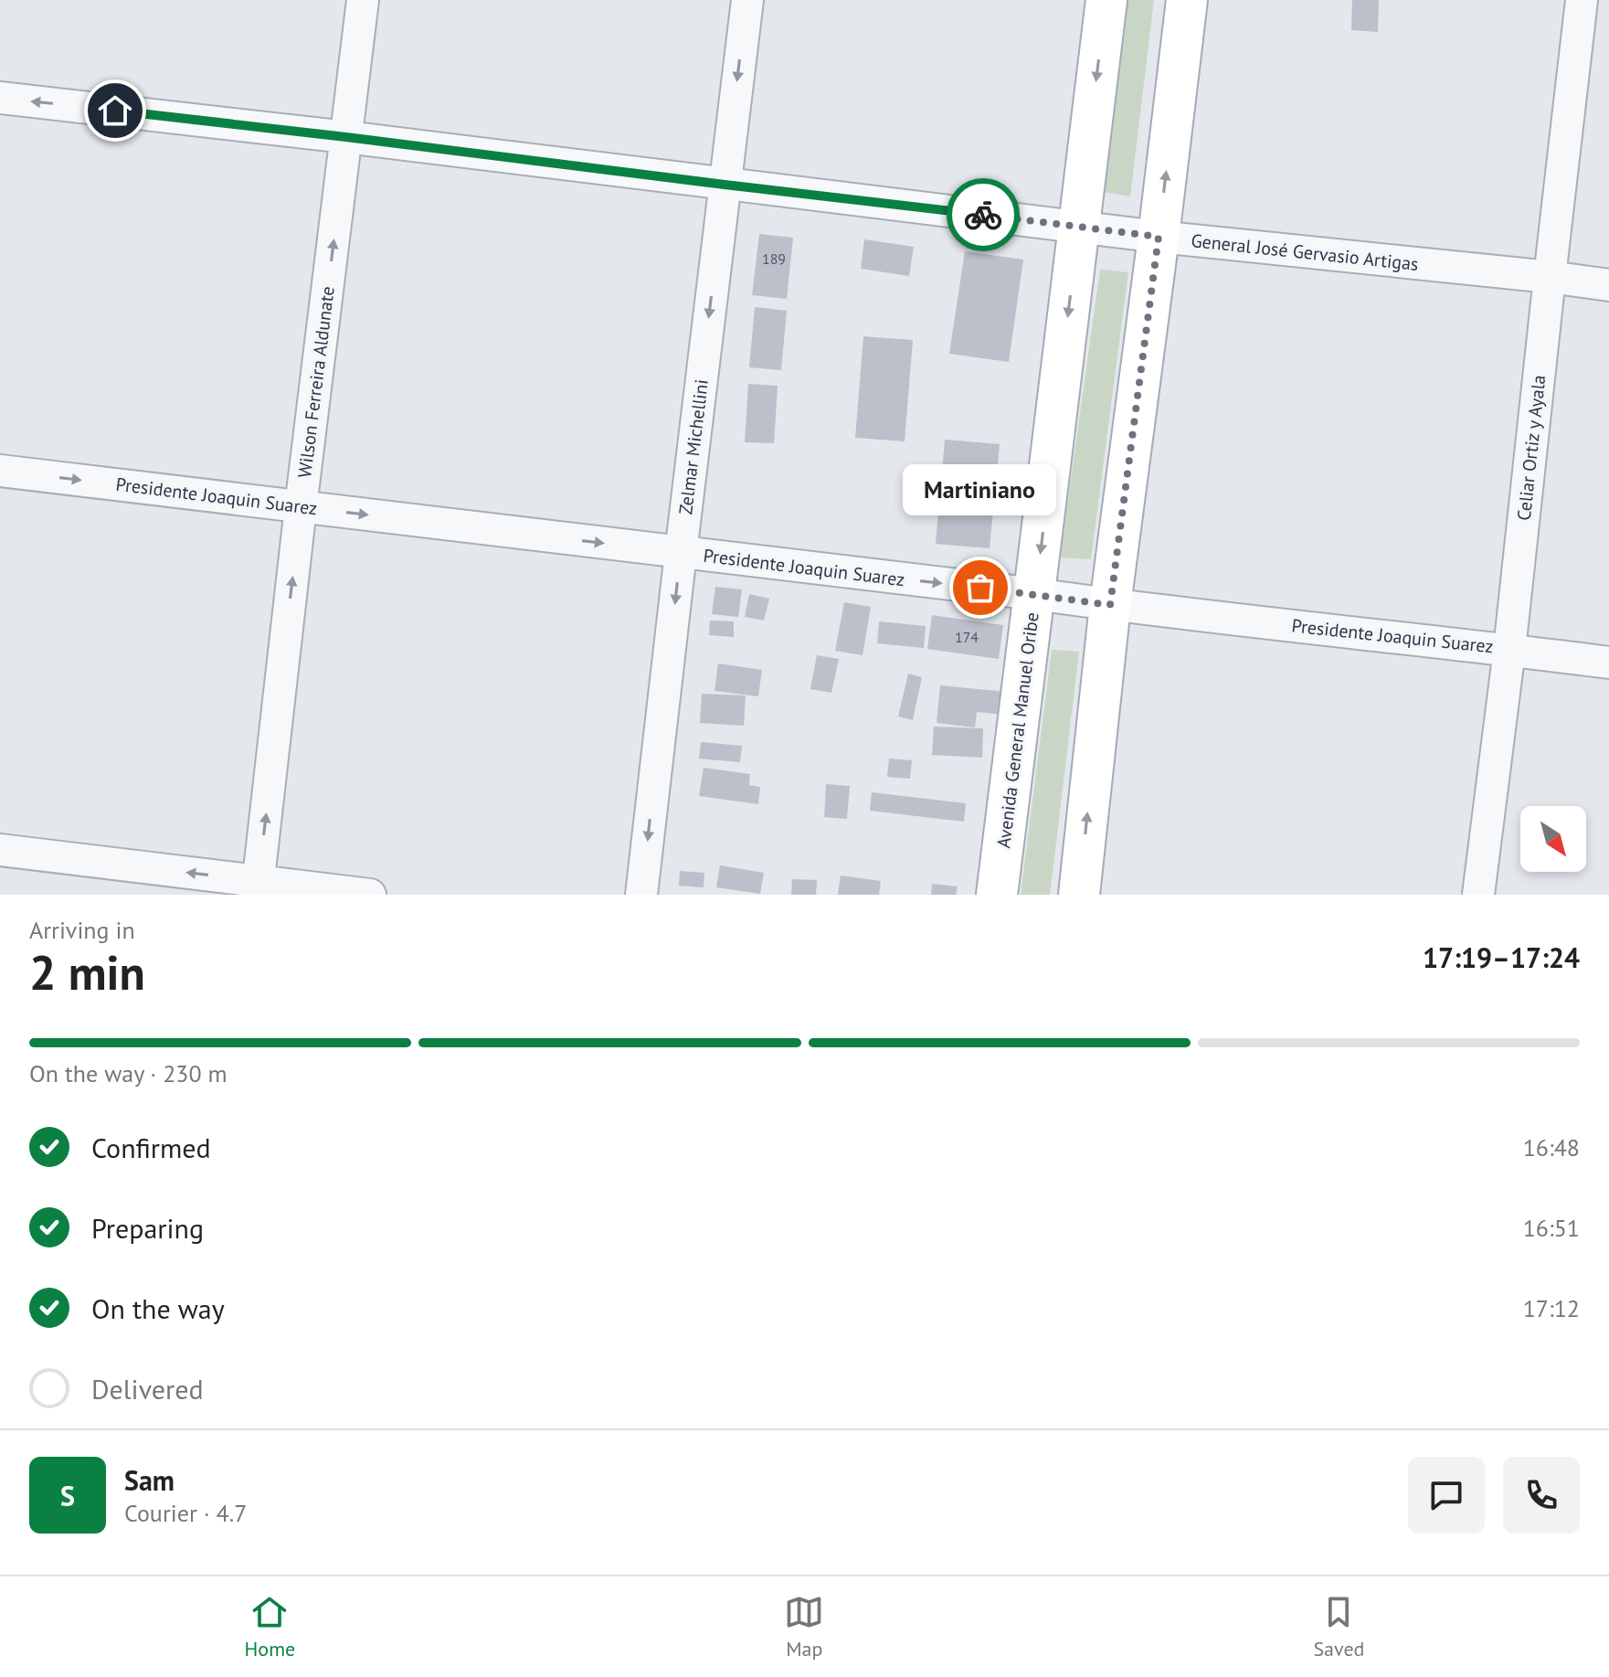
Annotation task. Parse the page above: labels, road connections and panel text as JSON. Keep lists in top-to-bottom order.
{
  "streets": {
    "main road": ["Avenida General Manuel Oribe"],
    "street": [
      "General José Gervasio Artigas",
      "Wilson Ferreira Aldunate",
      "Zelmar Michellini",
      "Celiar Ortiz y Ayala",
      "Presidente Joaquin Suarez"
    ]
  },
  "crossings": [
    ["General José Gervasio Artigas", "Wilson Ferreira Aldunate"],
    ["General José Gervasio Artigas", "Zelmar Michellini"],
    ["General José Gervasio Artigas", "Celiar Ortiz y Ayala"],
    ["General José Gervasio Artigas", "Avenida General Manuel Oribe"],
    ["Wilson Ferreira Aldunate", "Presidente Joaquin Suarez"],
    ["Zelmar Michellini", "Presidente Joaquin Suarez"],
    ["Celiar Ortiz y Ayala", "Presidente Joaquin Suarez"],
    ["Presidente Joaquin Suarez", "Avenida General Manuel Oribe"]
  ],
  "one_way": ["Wilson Ferreira Aldunate", "Zelmar Michellini", "Presidente Joaquin Suarez"],
  "places": ["Martiniano"],
  "house_numbers": ["189", "174"],
  "north": "bottom right",
  "page": {
    "bubble": "Martiniano",
    "heading": ["2 min", "Arriving in", "17:19–17:24"],
    "panel": ["Sam", "Courier · 4.7"],
    "bar": "On the way · 230 m",
    "list": [
      ["Confirmed", "16:48"],
      ["Preparing", "16:51"],
      ["On the way", "17:12"],
      "Delivered"
    ],
    "round": "S",
    "tabs": ["Home", "Map", "Saved"]
  }
}
